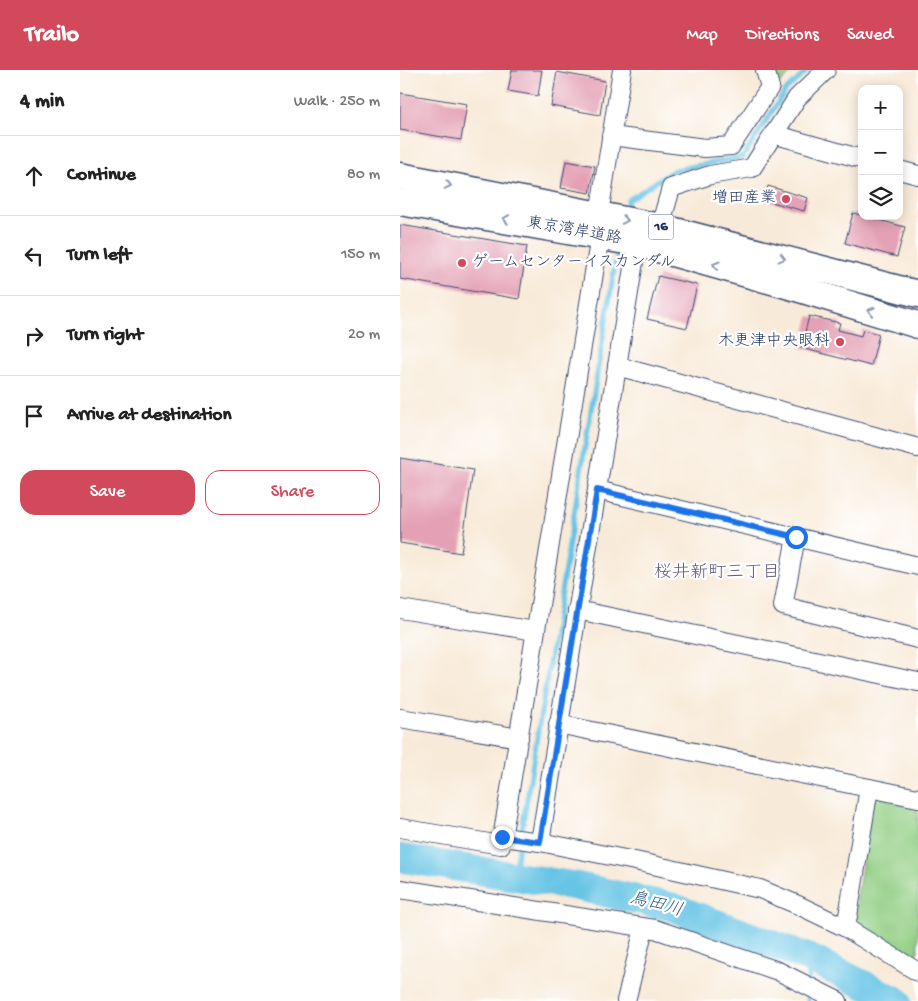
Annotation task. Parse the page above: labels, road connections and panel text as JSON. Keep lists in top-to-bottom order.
{
  "streets": {
    "highway": ["16", "東京湾岸道路"]
  },
  "districts": ["桜井新町三丁目"],
  "water": ["鳥田川"],
  "places": ["増田産業", "ゲームセンターイスカンダル", "木更津中央眼科"],
  "page": {
    "header": "Trailo",
    "nav": ["Map", "Directions", "Saved"],
    "heading": ["4 min", "Walk · 250 m"],
    "map_buttons": ["+", "−"],
    "list": [
      ["Continue", "80 m"],
      ["Turn left", "150 m"],
      ["Turn right", "20 m"],
      "Arrive at destination"
    ],
    "buttons": ["Save", "Share"]
  }
}
